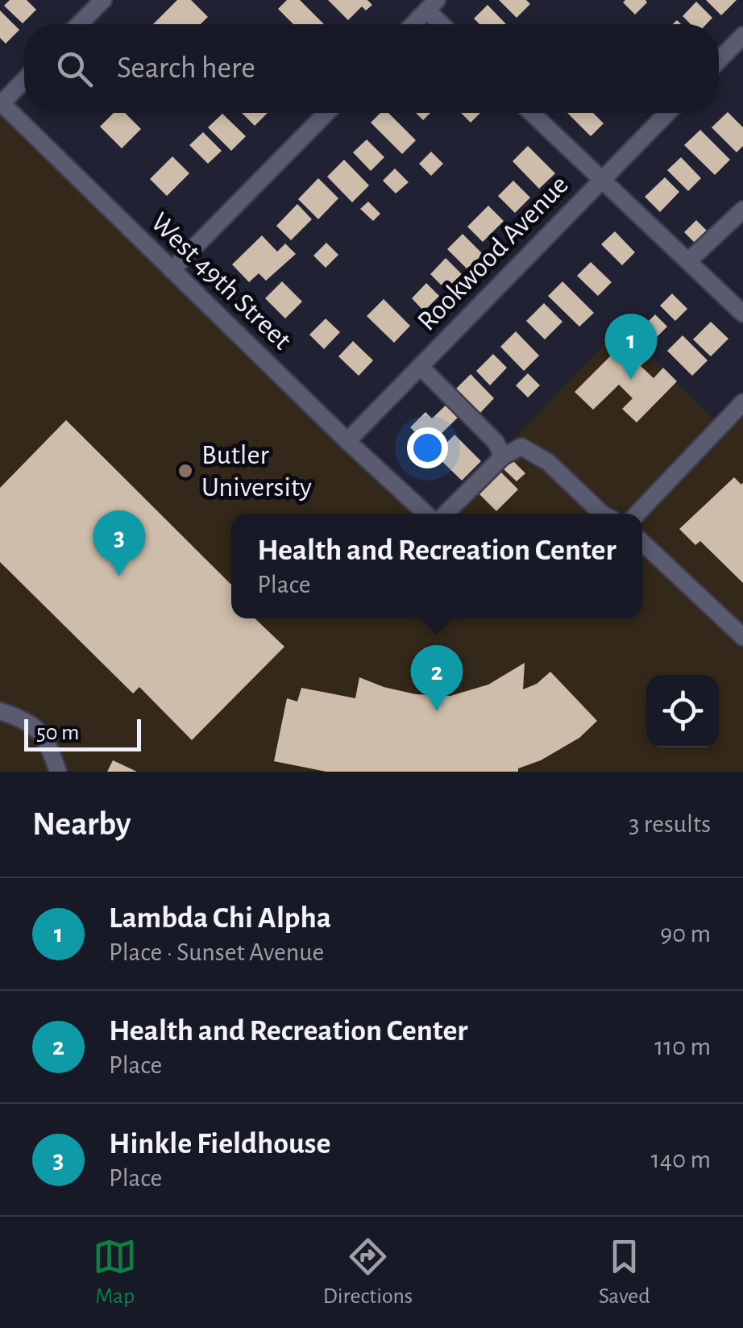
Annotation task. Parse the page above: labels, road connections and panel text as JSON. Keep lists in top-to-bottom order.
{
  "streets": {
    "street": ["Rookwood Avenue", "West 49th Street"]
  },
  "crossings": [
    ["Rookwood Avenue", "West 49th Street"]
  ],
  "places": ["Butler University"],
  "scale_bar": "50 m",
  "page": {
    "search": "Search here",
    "pins": ["1", "3", "2"],
    "popup": ["Health and Recreation Center", "Place"],
    "scale": "50 m",
    "heading": ["Nearby", "3 results"],
    "list": [
      {
        "mark": "1",
        "name": "Lambda Chi Alpha",
        "note": "Place · Sunset Avenue",
        "value": "90 m"
      },
      {
        "mark": "2",
        "name": "Health and Recreation Center",
        "note": "Place",
        "value": "110 m"
      },
      {
        "mark": "3",
        "name": "Hinkle Fieldhouse",
        "note": "Place",
        "value": "140 m"
      }
    ],
    "nav": ["Map", "Directions", "Saved"]
  }
}
